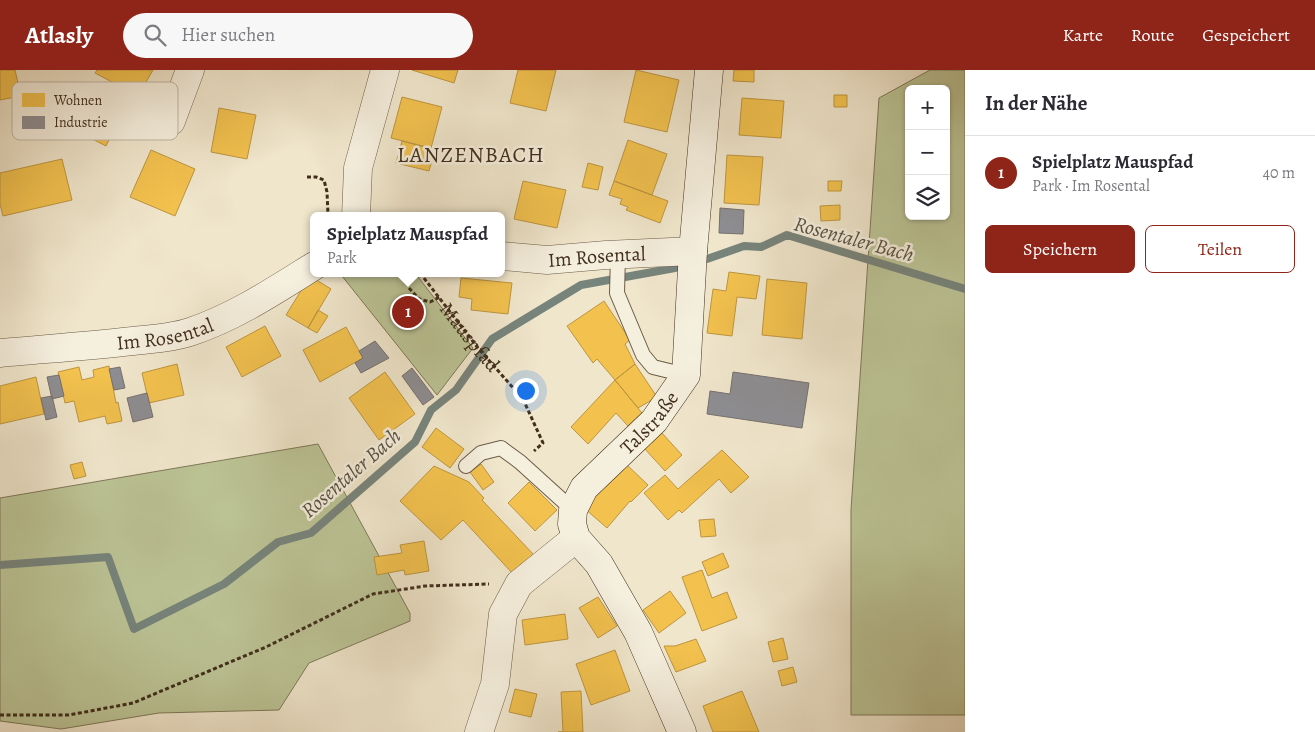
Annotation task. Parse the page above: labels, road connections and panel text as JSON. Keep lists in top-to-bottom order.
{
  "streets": {
    "street": ["Im Rosental", "Talstraße"],
    "path": ["Mauspfad"]
  },
  "crossings": [
    ["Im Rosental", "Talstraße"]
  ],
  "districts": ["LANZENBACH"],
  "water": ["Rosentaler Bach"],
  "legend": ["Wohnen", "Industrie"],
  "page": {
    "header": "Atlasly",
    "search": "Hier suchen",
    "nav": ["Karte", "Route", "Gespeichert"],
    "heading": "In der Nähe",
    "map_buttons": ["+", "−"],
    "list": [
      {
        "mark": "1",
        "name": "Spielplatz Mauspfad",
        "note": "Park · Im Rosental",
        "value": "40 m"
      }
    ],
    "buttons": ["Speichern", "Teilen"],
    "popup": ["Spielplatz Mauspfad", "Park"],
    "pins": "1"
  }
}
